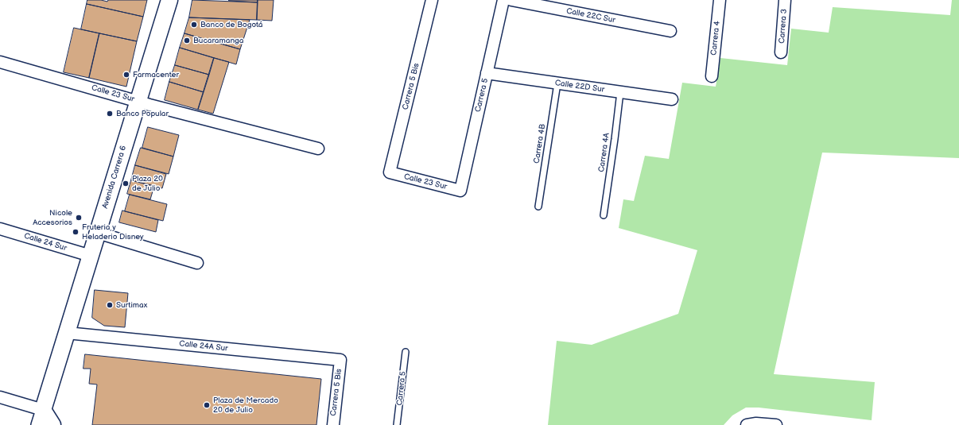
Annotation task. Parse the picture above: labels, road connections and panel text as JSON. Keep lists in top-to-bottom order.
{
  "streets": {
    "main road": ["Avenida Carrera 6"],
    "street": [
      "Calle 22C Sur",
      "Carrera 3",
      "Carrera 4",
      "Carrera 5 Bis",
      "Calle 22D Sur",
      "Calle 23 Sur",
      "Carrera 5",
      "Calle 24 Sur",
      "Calle 24A Sur"
    ],
    "lane": ["Carrera 4B", "Carrera 4A"]
  },
  "crossings": [
    ["Carrera 5 Bis", "Calle 23 Sur"],
    ["Carrera 5 Bis", "Calle 24A Sur"],
    ["Calle 22D Sur", "Carrera 5"],
    ["Calle 22D Sur", "Carrera 4B"],
    ["Calle 22D Sur", "Carrera 4A"],
    ["Calle 23 Sur", "Carrera 5"],
    ["Calle 23 Sur", "Avenida Carrera 6"],
    ["Avenida Carrera 6", "Calle 24 Sur"],
    ["Avenida Carrera 6", "Calle 24A Sur"]
  ],
  "places": [
    "Banco de Bogotá",
    "Bucaramanga",
    "Farmacenter",
    "Banco Popular",
    "Plaza 20 de Julio",
    "Nicole Accesorios",
    "Fruteria y Heladerio Disney",
    "Surtimax",
    "Plaza de Mercado 20 de Julio"
  ]
}
